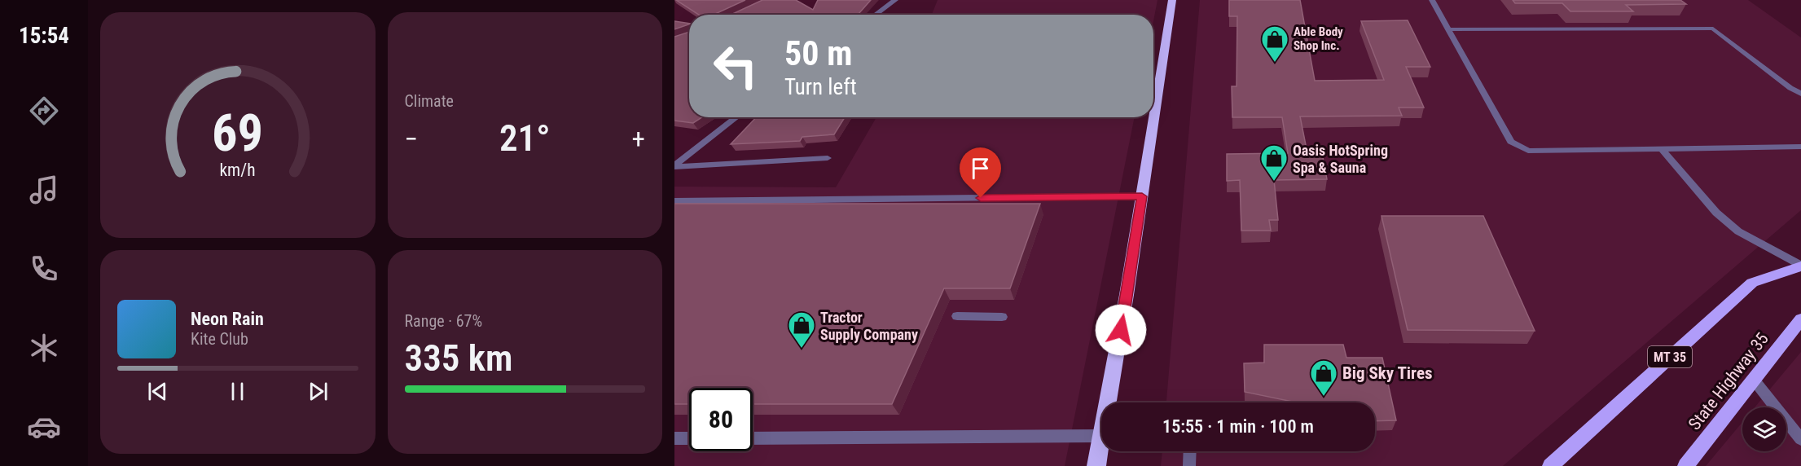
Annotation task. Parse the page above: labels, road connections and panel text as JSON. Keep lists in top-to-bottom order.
{
  "streets": {
    "main road": ["MT 35", "State Highway 35"]
  },
  "places": {
    "shop": [
      "Able Body Shop Inc.",
      "Oasis HotSpring Spa & Sauna",
      "Tractor Supply Company",
      "Big Sky Tires"
    ]
  },
  "page": {
    "tabs": "15:54",
    "tile": [
      "Climate",
      ["Range · 67%", "335 km"]
    ],
    "turn": ["50 m", "Turn left"],
    "heat": ["−", "21°", "+"],
    "song": ["Neon Rain", "Kite Club"],
    "limit": "80",
    "trip": "15:55 · 1 min · 100 m",
    "gauge": ["69", "km/h"]
  }
}
